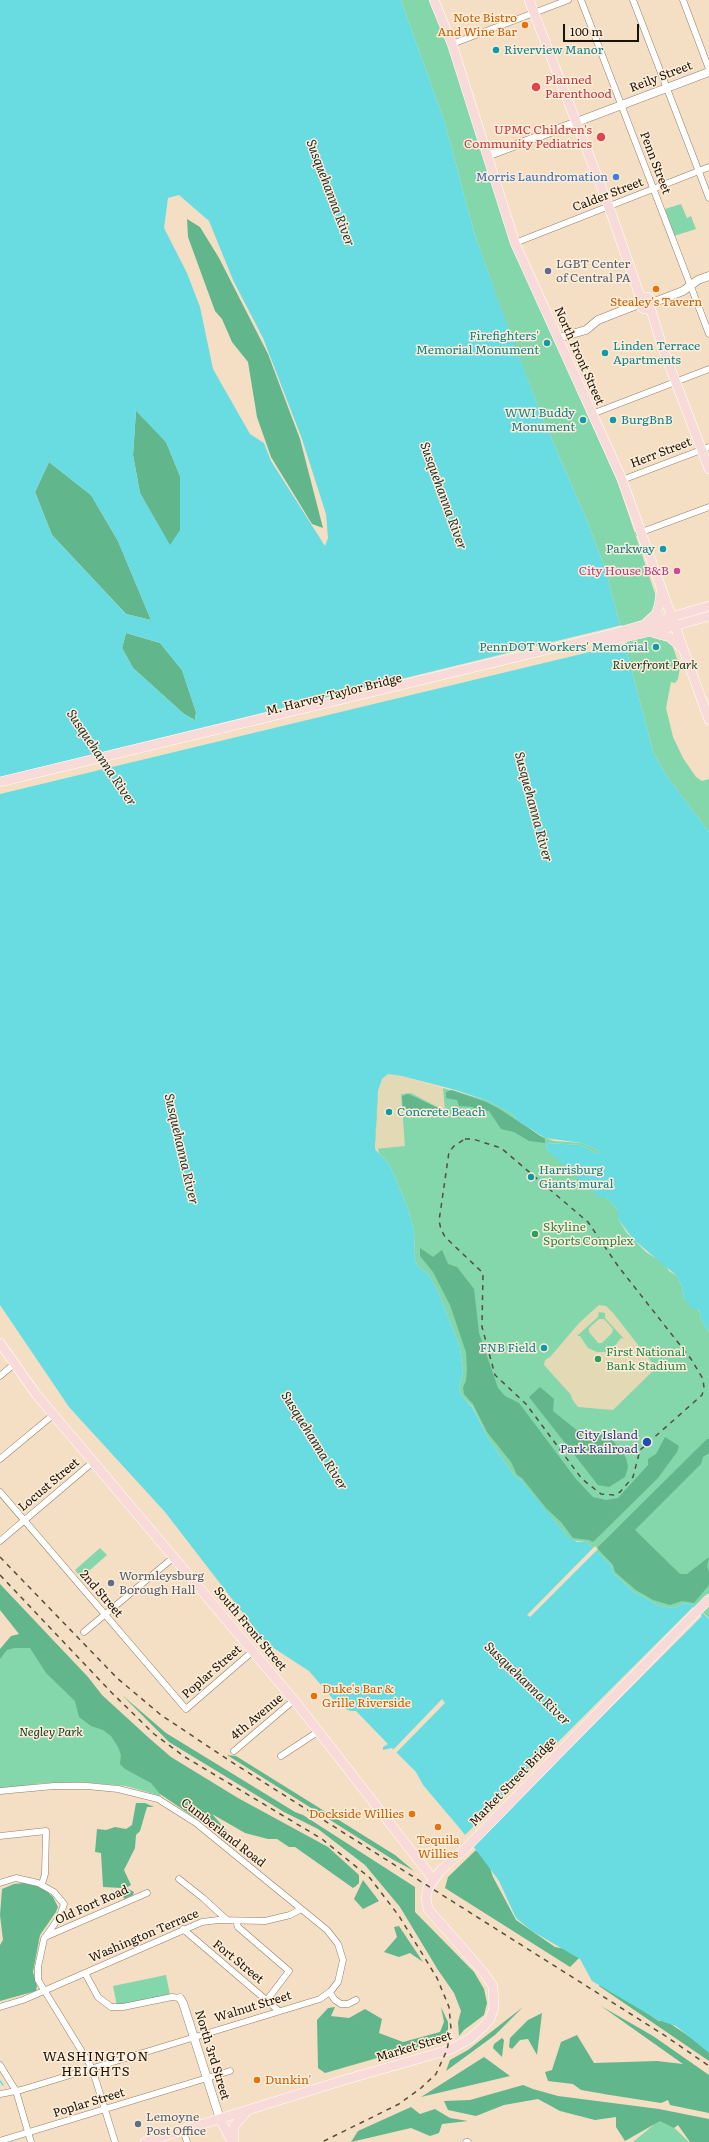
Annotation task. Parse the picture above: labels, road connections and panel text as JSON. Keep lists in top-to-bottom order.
{
  "streets": {
    "main road": [
      "North Front Street",
      "M. Harvey Taylor Bridge",
      "South Front Street",
      "Market Street Bridge",
      "Market Street"
    ],
    "street": [
      "Reily Street",
      "Penn Street",
      "Calder Street",
      "Herr Street",
      "Locust Street",
      "2nd Street",
      "Poplar Street",
      "4th Avenue",
      "Cumberland Road",
      "Old Fort Road",
      "Washington Terrace",
      "Fort Street",
      "Walnut Street",
      "North 3rd Street"
    ]
  },
  "crossings": [
    ["Reily Street", "Penn Street"],
    ["Reily Street", "North Front Street"],
    ["Penn Street", "Calder Street"],
    ["Calder Street", "North Front Street"],
    ["North Front Street", "Herr Street"],
    ["North Front Street", "M. Harvey Taylor Bridge"],
    ["Locust Street", "2nd Street"],
    ["Locust Street", "South Front Street"],
    ["2nd Street", "Poplar Street"],
    ["South Front Street", "Poplar Street"],
    ["South Front Street", "4th Avenue"],
    ["South Front Street", "Market Street Bridge"],
    ["South Front Street", "Market Street"],
    ["Poplar Street", "North 3rd Street"],
    ["Market Street Bridge", "Market Street"],
    ["Cumberland Road", "Washington Terrace"],
    ["Cumberland Road", "Walnut Street"],
    ["Washington Terrace", "Fort Street"],
    ["Fort Street", "Walnut Street"],
    ["Walnut Street", "North 3rd Street"],
    ["Market Street", "North 3rd Street"]
  ],
  "districts": ["WASHINGTON HEIGHTS"],
  "water": ["Susquehanna River"],
  "parks": ["Riverfront Park", "Negley Park"],
  "places": [
    "Note Bistro And Wine Bar",
    "Riverview Manor",
    "Planned Parenthood",
    "UPMC Children's Community Pediatrics",
    "Morris Laundromation",
    "LGBT Center of Central PA",
    "Stealey's Tavern",
    "Firefighters' Memorial Monument",
    "Linden Terrace Apartments",
    "WWI Buddy Monument",
    "BurgBnB",
    "Parkway",
    "City House B&B",
    "PennDOT Workers' Memorial",
    "Concrete Beach",
    "Harrisburg Giants mural",
    "Skyline Sports Complex",
    "FNB Field",
    "First National Bank Stadium",
    "City Island Park Railroad",
    "Wormleysburg Borough Hall",
    "Duke's Bar & Grille Riverside",
    "Dockside Willies",
    "Tequila Willies",
    "Dunkin'",
    "Lemoyne Post Office"
  ],
  "scale_bar": "100 m"
}
